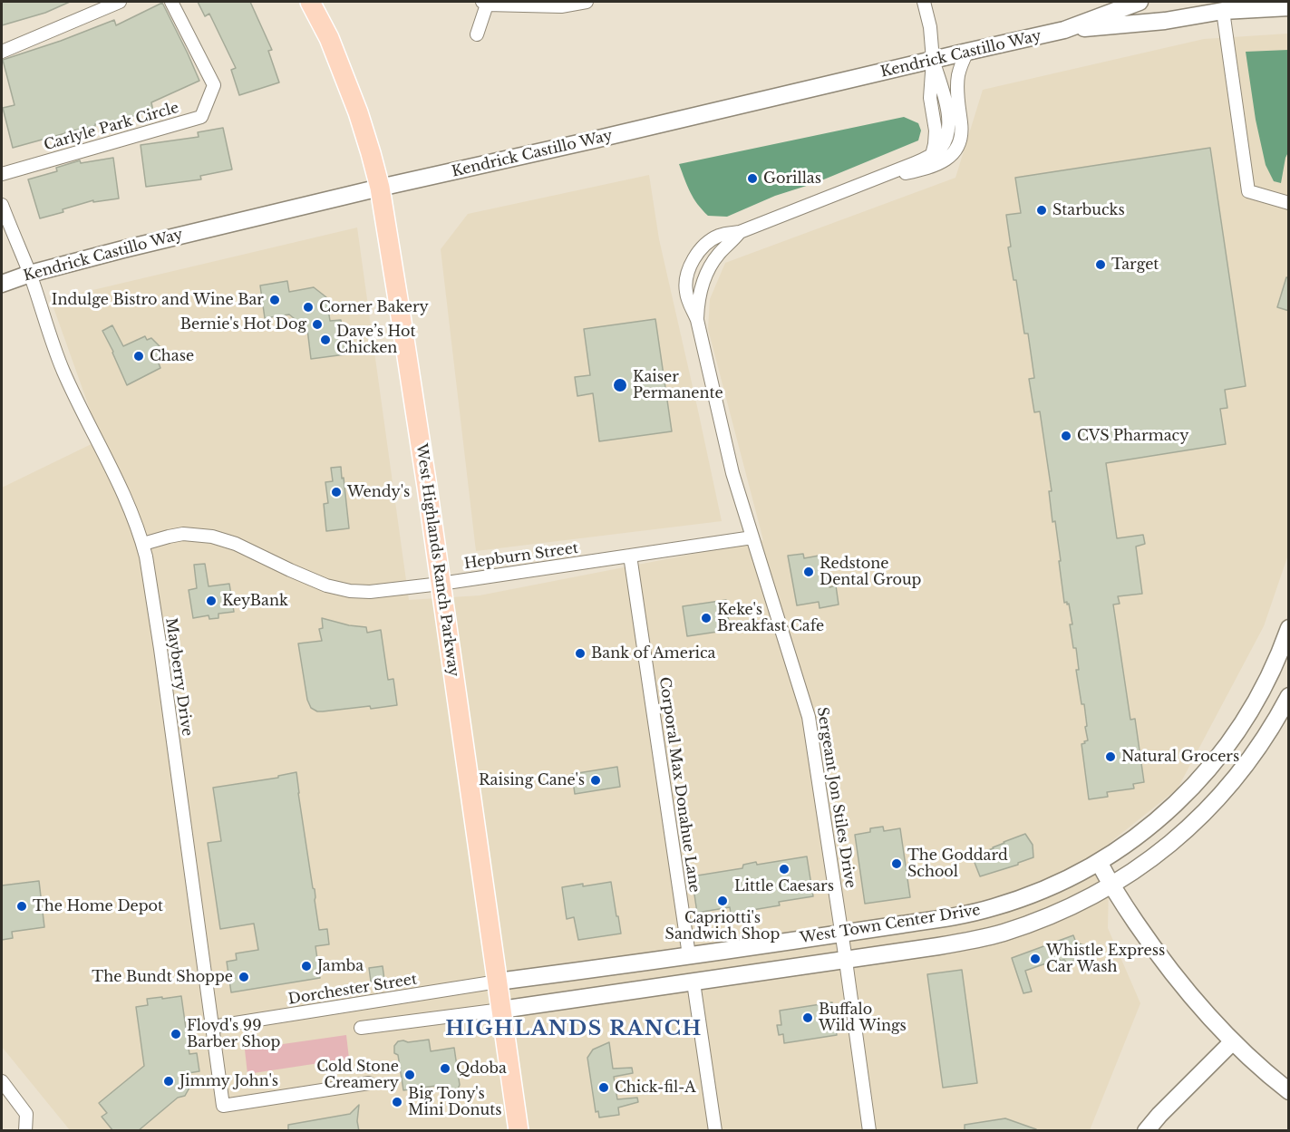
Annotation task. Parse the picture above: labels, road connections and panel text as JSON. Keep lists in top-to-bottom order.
{
  "streets": {
    "main road": ["West Highlands Ranch Parkway"],
    "street": [
      "Kendrick Castillo Way",
      "Carlyle Park Circle",
      "Hepburn Street",
      "Mayberry Drive",
      "Corporal Max Donahue Lane",
      "Sergeant Jon Stiles Drive",
      "West Town Center Drive",
      "Dorchester Street"
    ]
  },
  "crossings": [
    ["Kendrick Castillo Way", "West Highlands Ranch Parkway"],
    ["Kendrick Castillo Way", "Mayberry Drive"],
    ["Kendrick Castillo Way", "Sergeant Jon Stiles Drive"],
    ["Hepburn Street", "West Highlands Ranch Parkway"],
    ["Hepburn Street", "Mayberry Drive"],
    ["Hepburn Street", "Corporal Max Donahue Lane"],
    ["Hepburn Street", "Sergeant Jon Stiles Drive"],
    ["West Highlands Ranch Parkway", "West Town Center Drive"],
    ["West Highlands Ranch Parkway", "Dorchester Street"],
    ["Mayberry Drive", "Dorchester Street"],
    ["Corporal Max Donahue Lane", "West Town Center Drive"],
    ["Sergeant Jon Stiles Drive", "West Town Center Drive"],
    ["West Town Center Drive", "Dorchester Street"]
  ],
  "districts": ["HIGHLANDS RANCH"],
  "places": [
    "Gorillas",
    "Starbucks",
    "Target",
    "Indulge Bistro and Wine Bar",
    "Corner Bakery",
    "Bernie's Hot Dog",
    "Dave’s Hot Chicken",
    "Chase",
    "Kaiser Permanente",
    "CVS Pharmacy",
    "Wendy's",
    "Redstone Dental Group",
    "KeyBank",
    "Keke's Breakfast Cafe",
    "Bank of America",
    "Natural Grocers",
    "Raising Cane's",
    "The Goddard School",
    "Little Caesars",
    "Capriotti's Sandwich Shop",
    "The Home Depot",
    "Whistle Express Car Wash",
    "Jamba",
    "The Bundt Shoppe",
    "Buffalo Wild Wings",
    "Floyd's 99 Barber Shop",
    "Qdoba",
    "Cold Stone Creamery",
    "Jimmy John's",
    "Chick-fil-A",
    "Big Tony's Mini Donuts"
  ]
}
